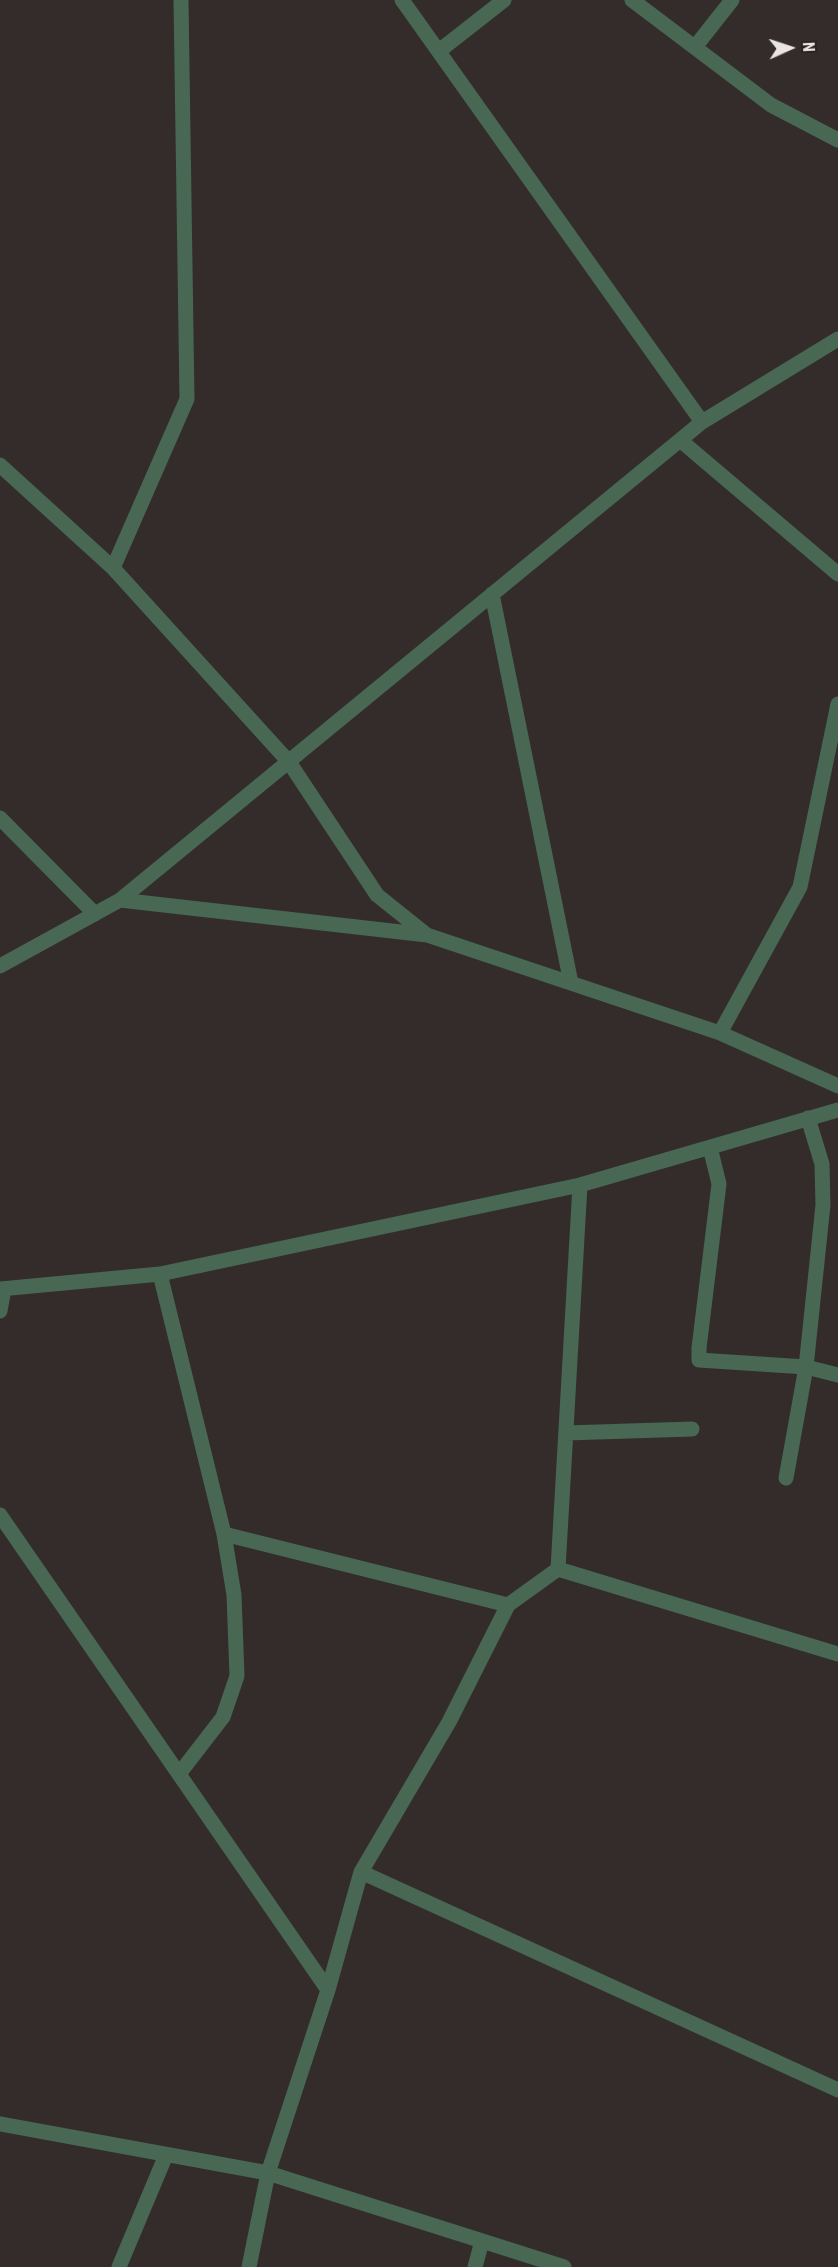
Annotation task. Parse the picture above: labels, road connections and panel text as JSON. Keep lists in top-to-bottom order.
{
  "north": "right"
}
